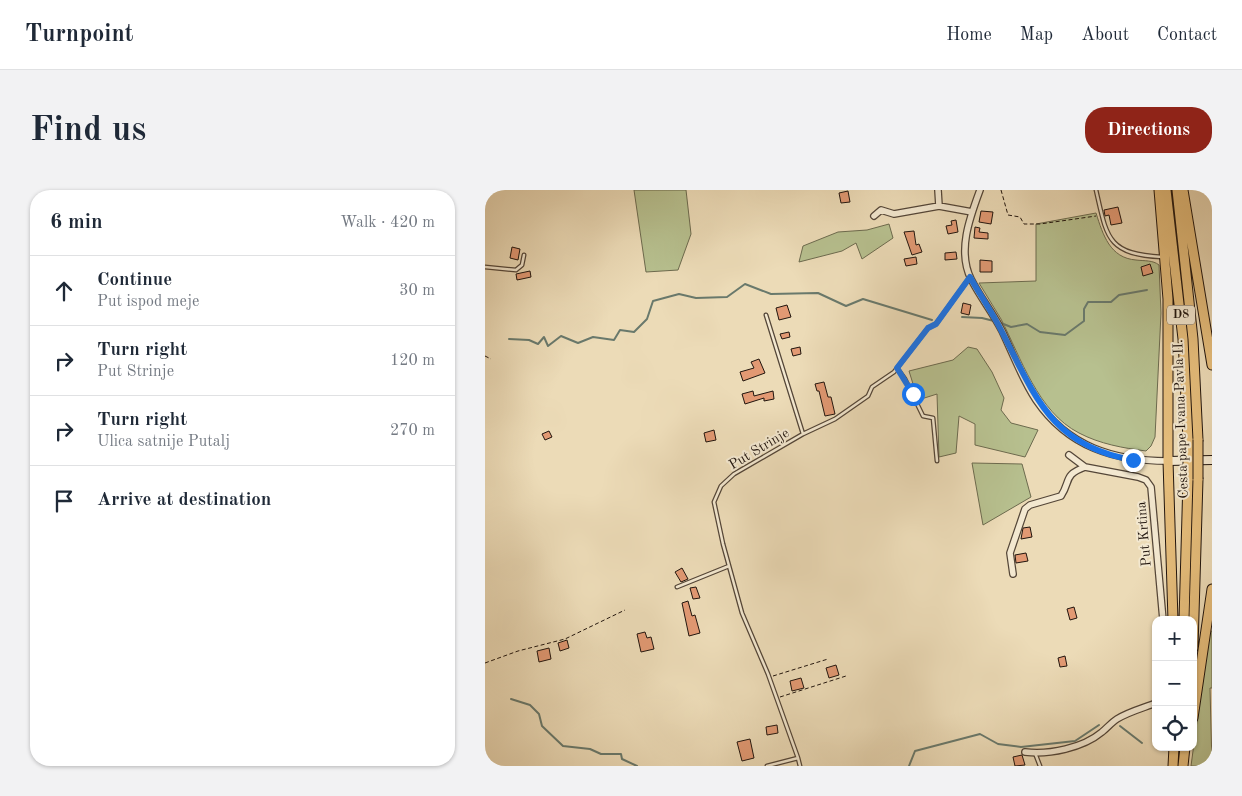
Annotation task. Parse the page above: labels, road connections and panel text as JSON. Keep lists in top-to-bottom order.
{
  "streets": {
    "main road": ["D8", "Cesta pape Ivana Pavla II."],
    "street": ["Put Krtina"],
    "lane": ["Put Strinje"]
  },
  "page": {
    "header": "Turnpoint",
    "nav": [
      "Home",
      "Map",
      "About",
      "Contact"
    ],
    "buttons": "Directions",
    "title": "Find us",
    "heading": ["6 min", "Walk · 420 m"],
    "list": [
      ["Continue", "Put ispod meje", "30 m"],
      ["Turn right", "Put Strinje", "120 m"],
      ["Turn right", "Ulica satnije Putalj", "270 m"],
      "Arrive at destination"
    ],
    "map_buttons": ["+", "−"]
  }
}
